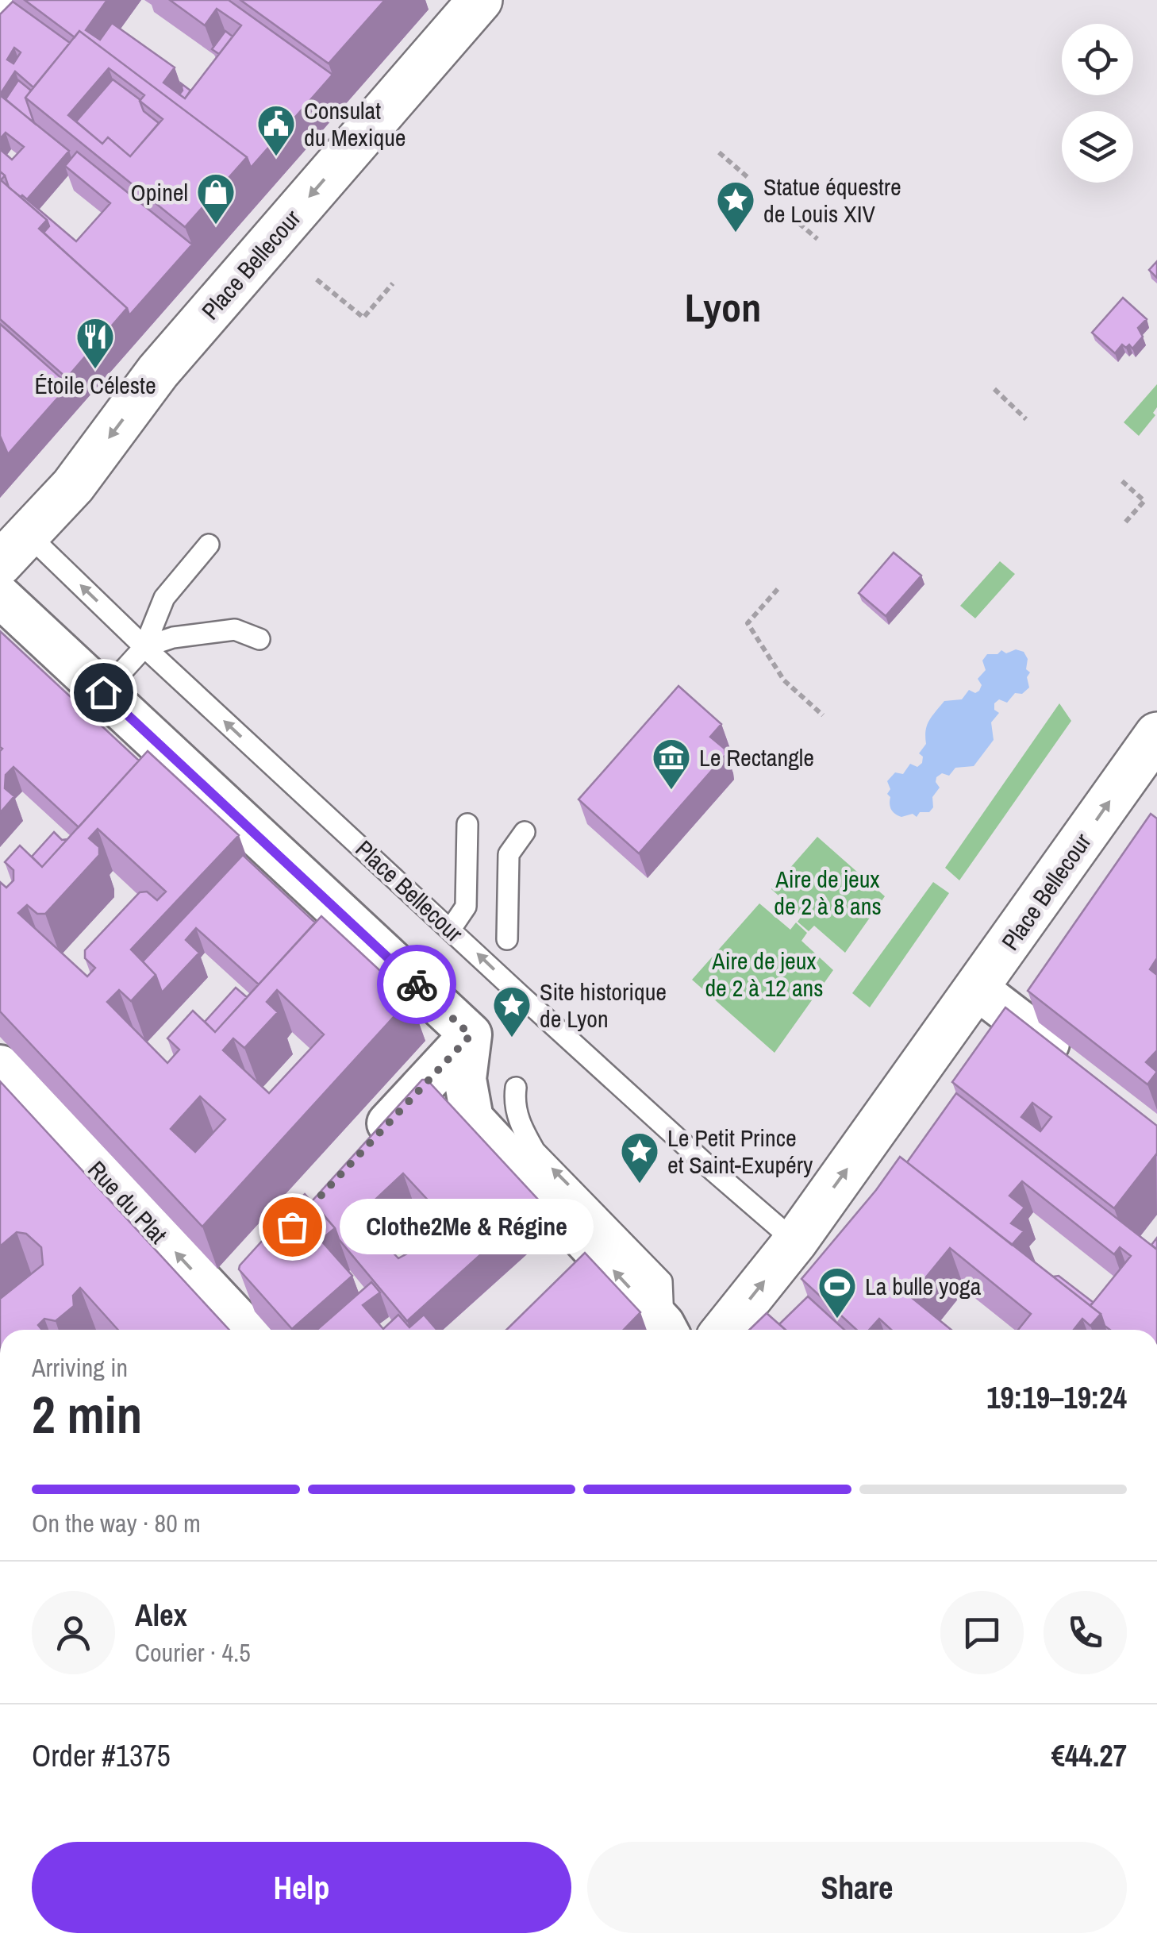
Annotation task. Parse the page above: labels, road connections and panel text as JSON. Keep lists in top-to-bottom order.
{
  "streets": {
    "main road": ["Place Bellecour"],
    "street": ["Rue du Plat"]
  },
  "districts": ["Lyon"],
  "parks": ["Aire de jeux de 2 à 8 ans", "Aire de jeux de 2 à 12 ans"],
  "places": {
    "public building": ["Consulat du Mexique"],
    "shop": ["Opinel"],
    "place": ["Statue équestre de Louis XIV", "Site historique de Lyon", "Le Petit Prince et Saint-Exupéry"],
    "restaurant": ["Étoile Céleste"],
    "museum": ["Le Rectangle"],
    "other": ["Clothe2Me & Régine"],
    "sports": ["La bulle yoga"]
  },
  "page": {
    "bubble": "Clothe2Me & Régine",
    "heading": ["2 min", "Arriving in", "19:19–19:24"],
    "panel": [
      "Alex",
      "Courier · 4.5",
      "Order #1375",
      "€44.27"
    ],
    "bar": "On the way · 80 m",
    "buttons": ["Help", "Share"]
  }
}
